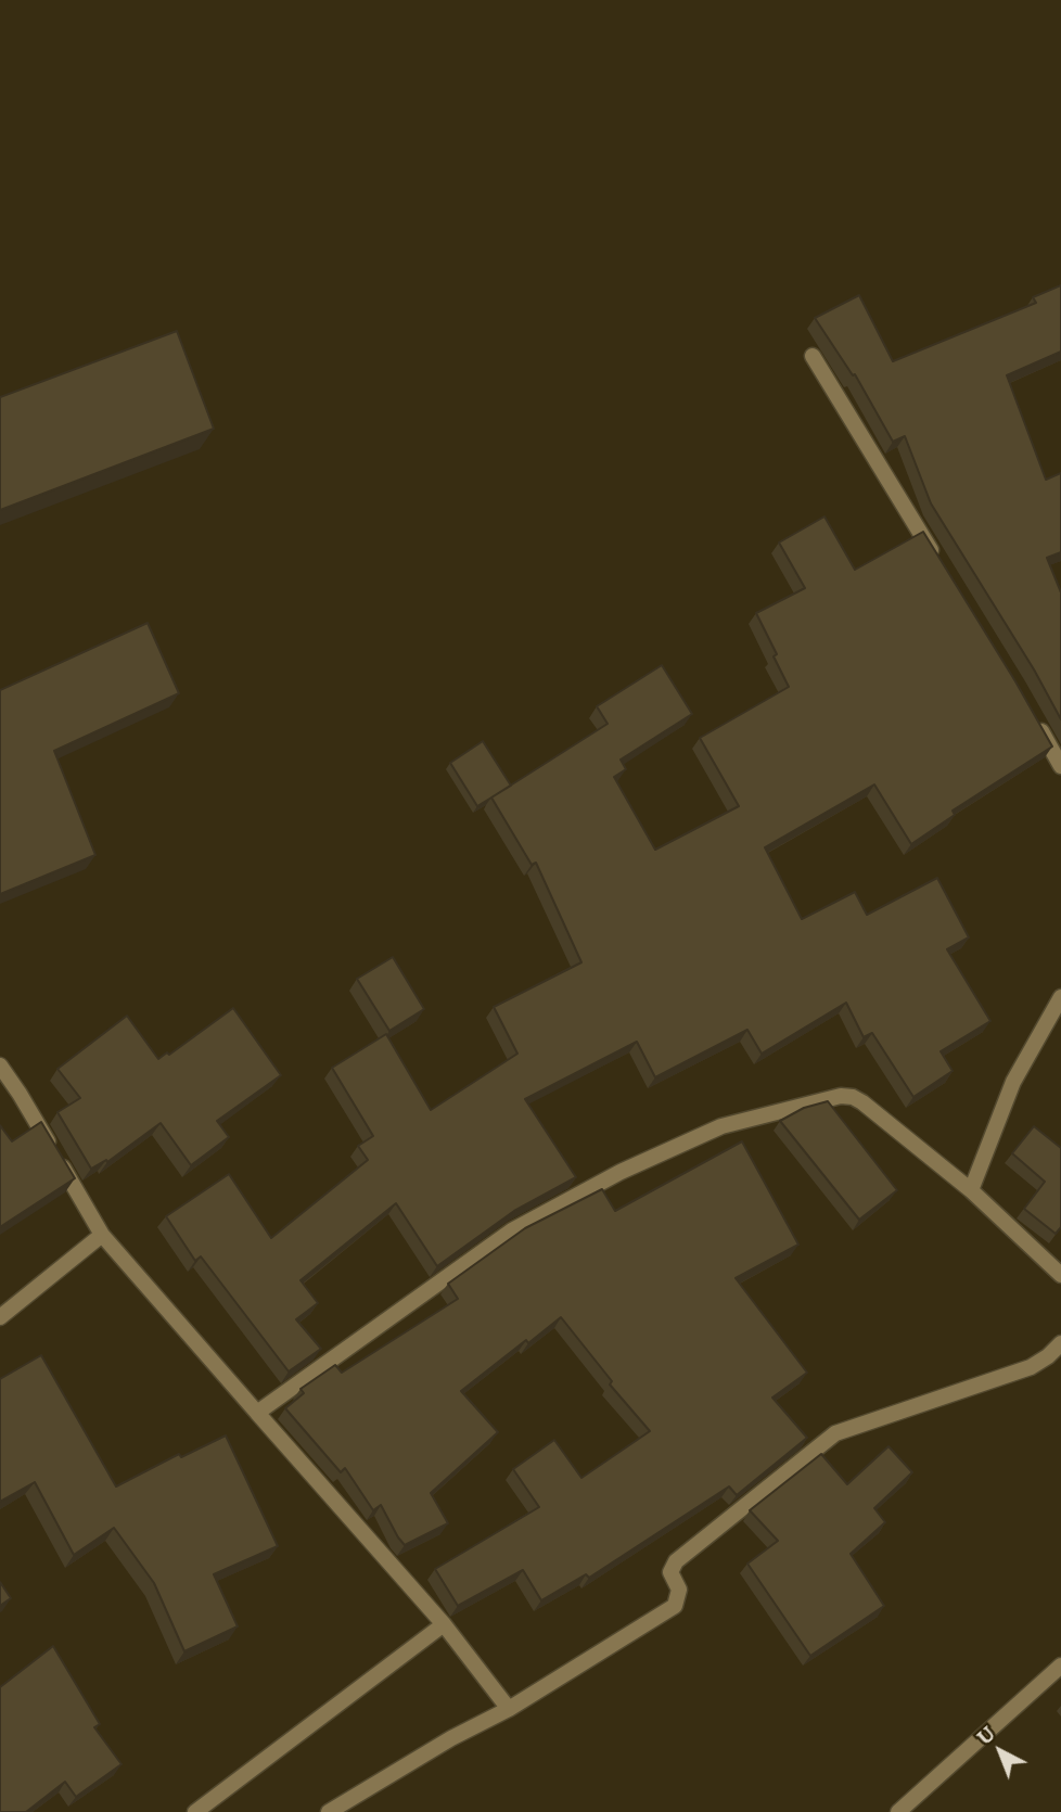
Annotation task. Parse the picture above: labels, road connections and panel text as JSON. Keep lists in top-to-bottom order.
{
  "north": "top left"
}
